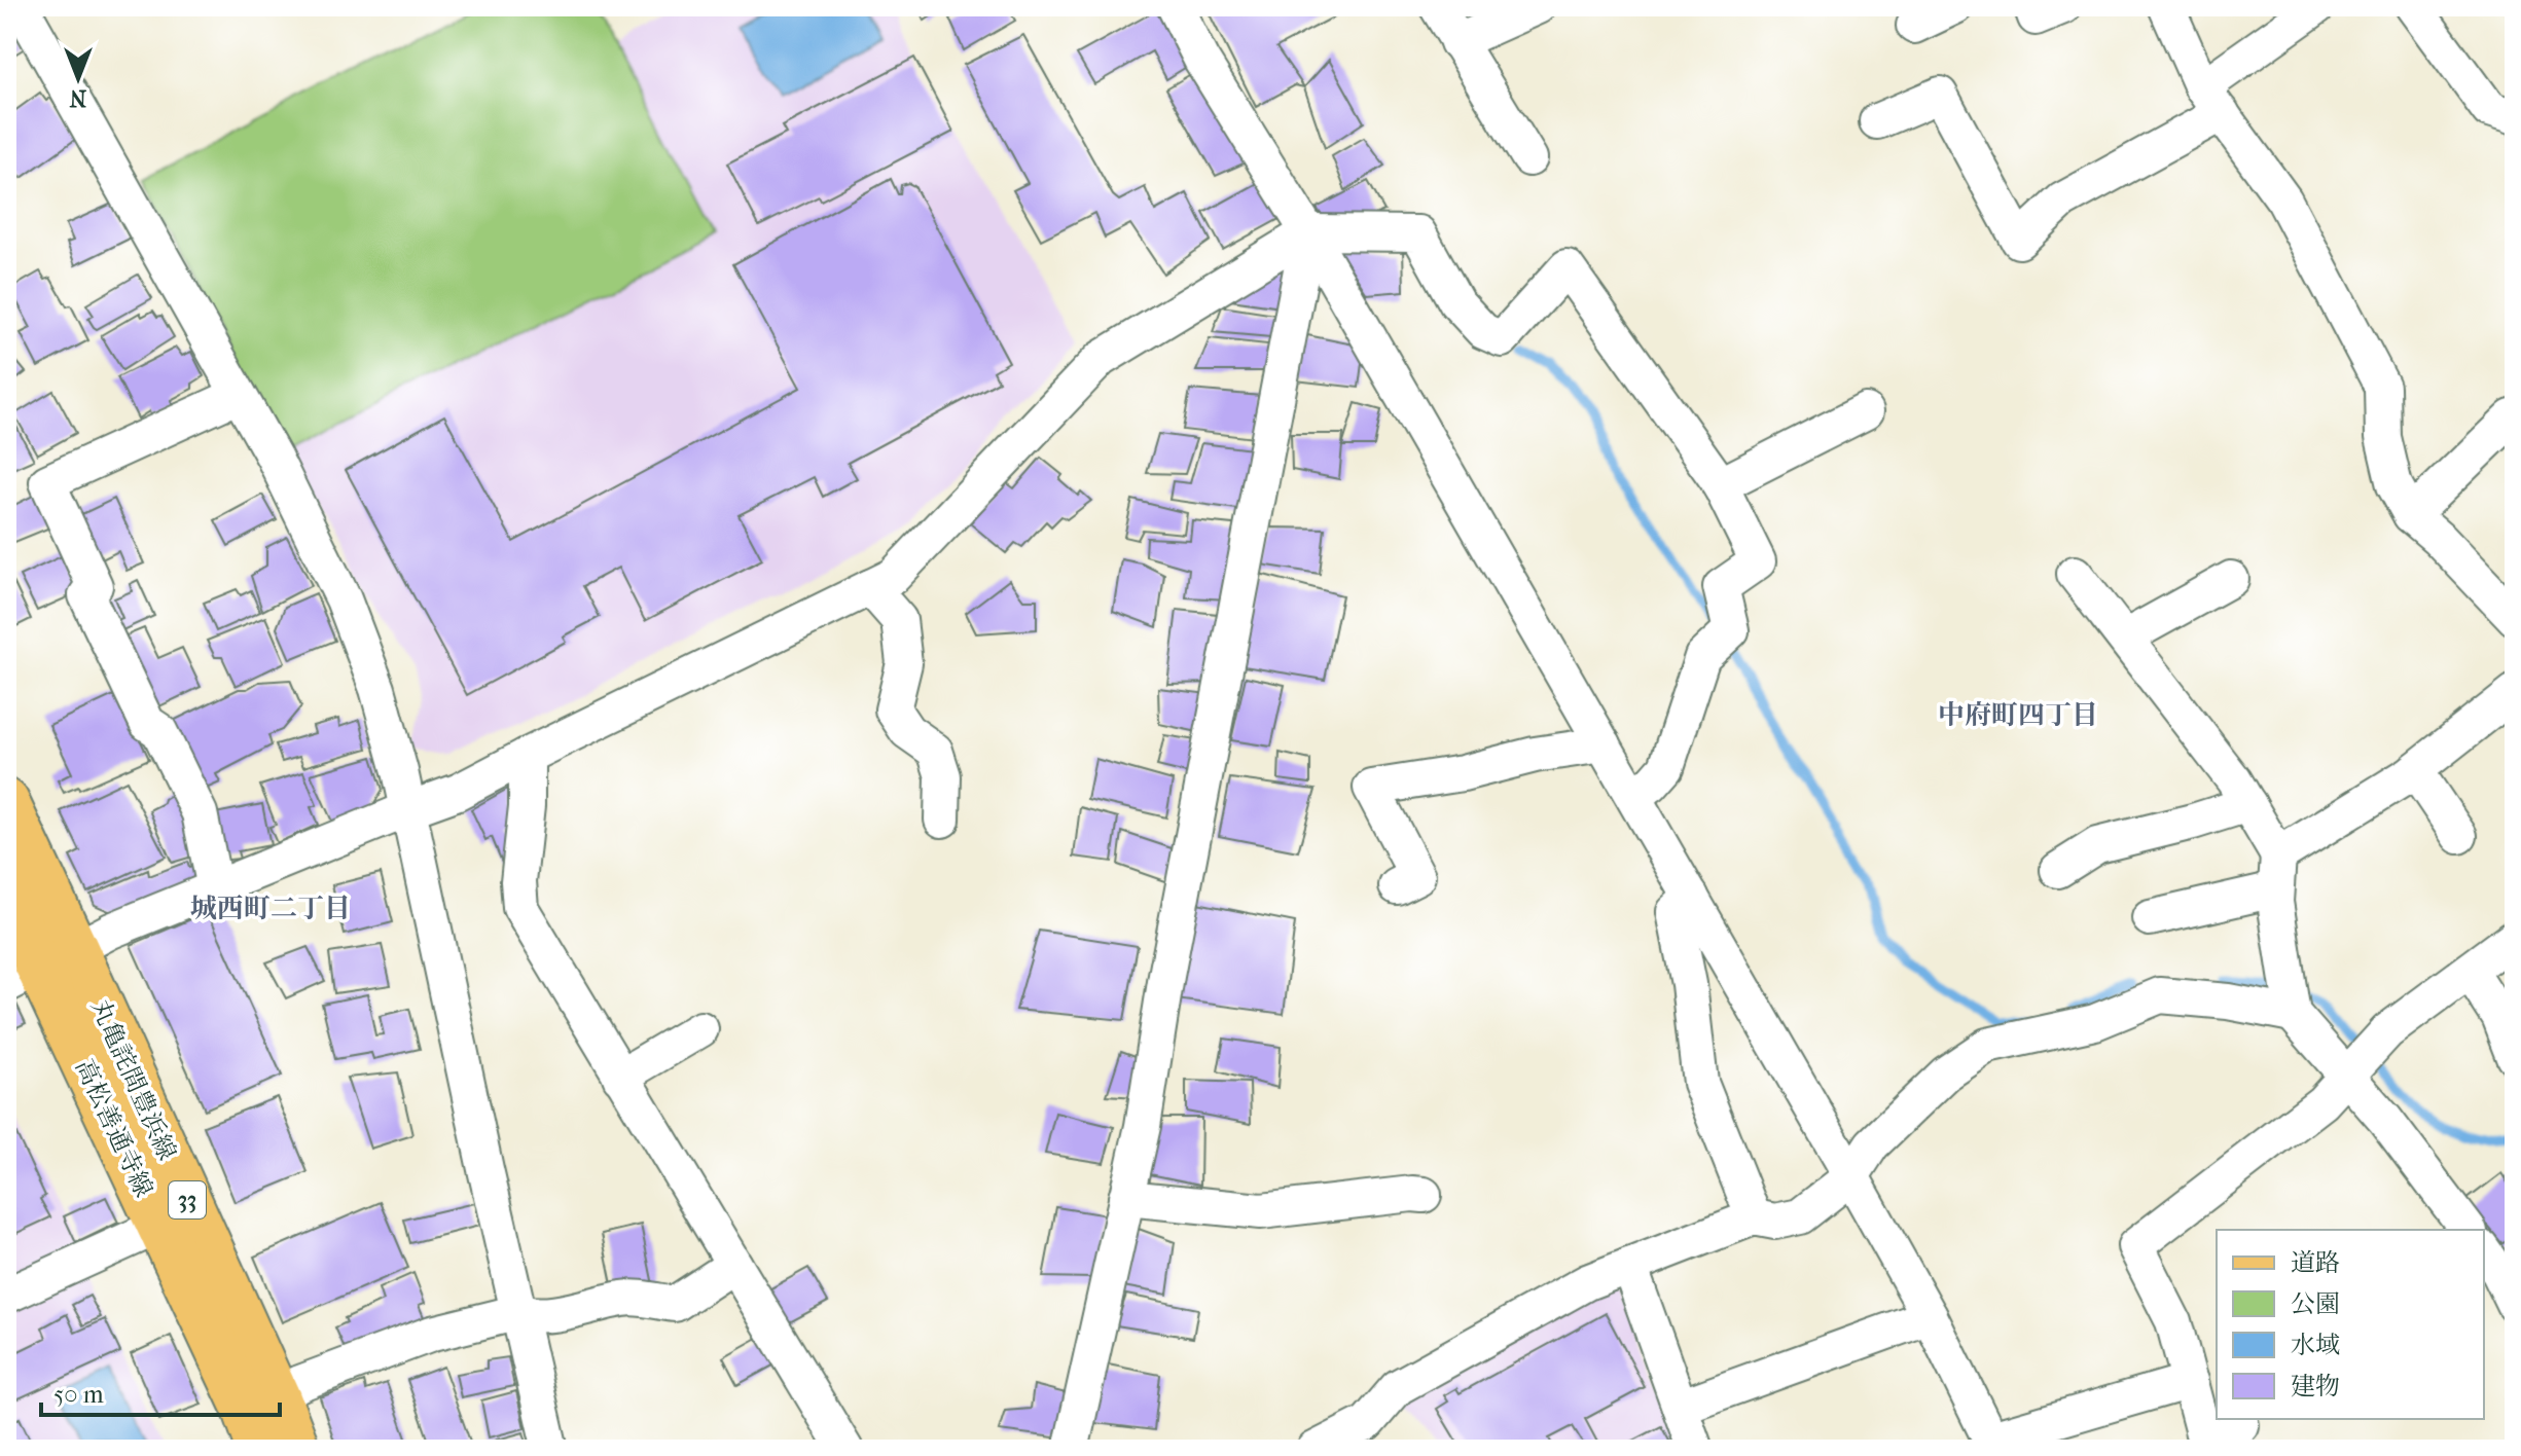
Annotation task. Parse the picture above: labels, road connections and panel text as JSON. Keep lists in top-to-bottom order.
{
  "streets": {
    "main road": ["高松善通寺線", "33"]
  },
  "crossings": [
    ["高松善通寺線", "33"]
  ],
  "districts": ["中府町四丁目", "城西町二丁目"],
  "legend": [
    "道路",
    "公園",
    "水域",
    "建物"
  ],
  "scale_bar": "50 m",
  "north": "bottom"
}
